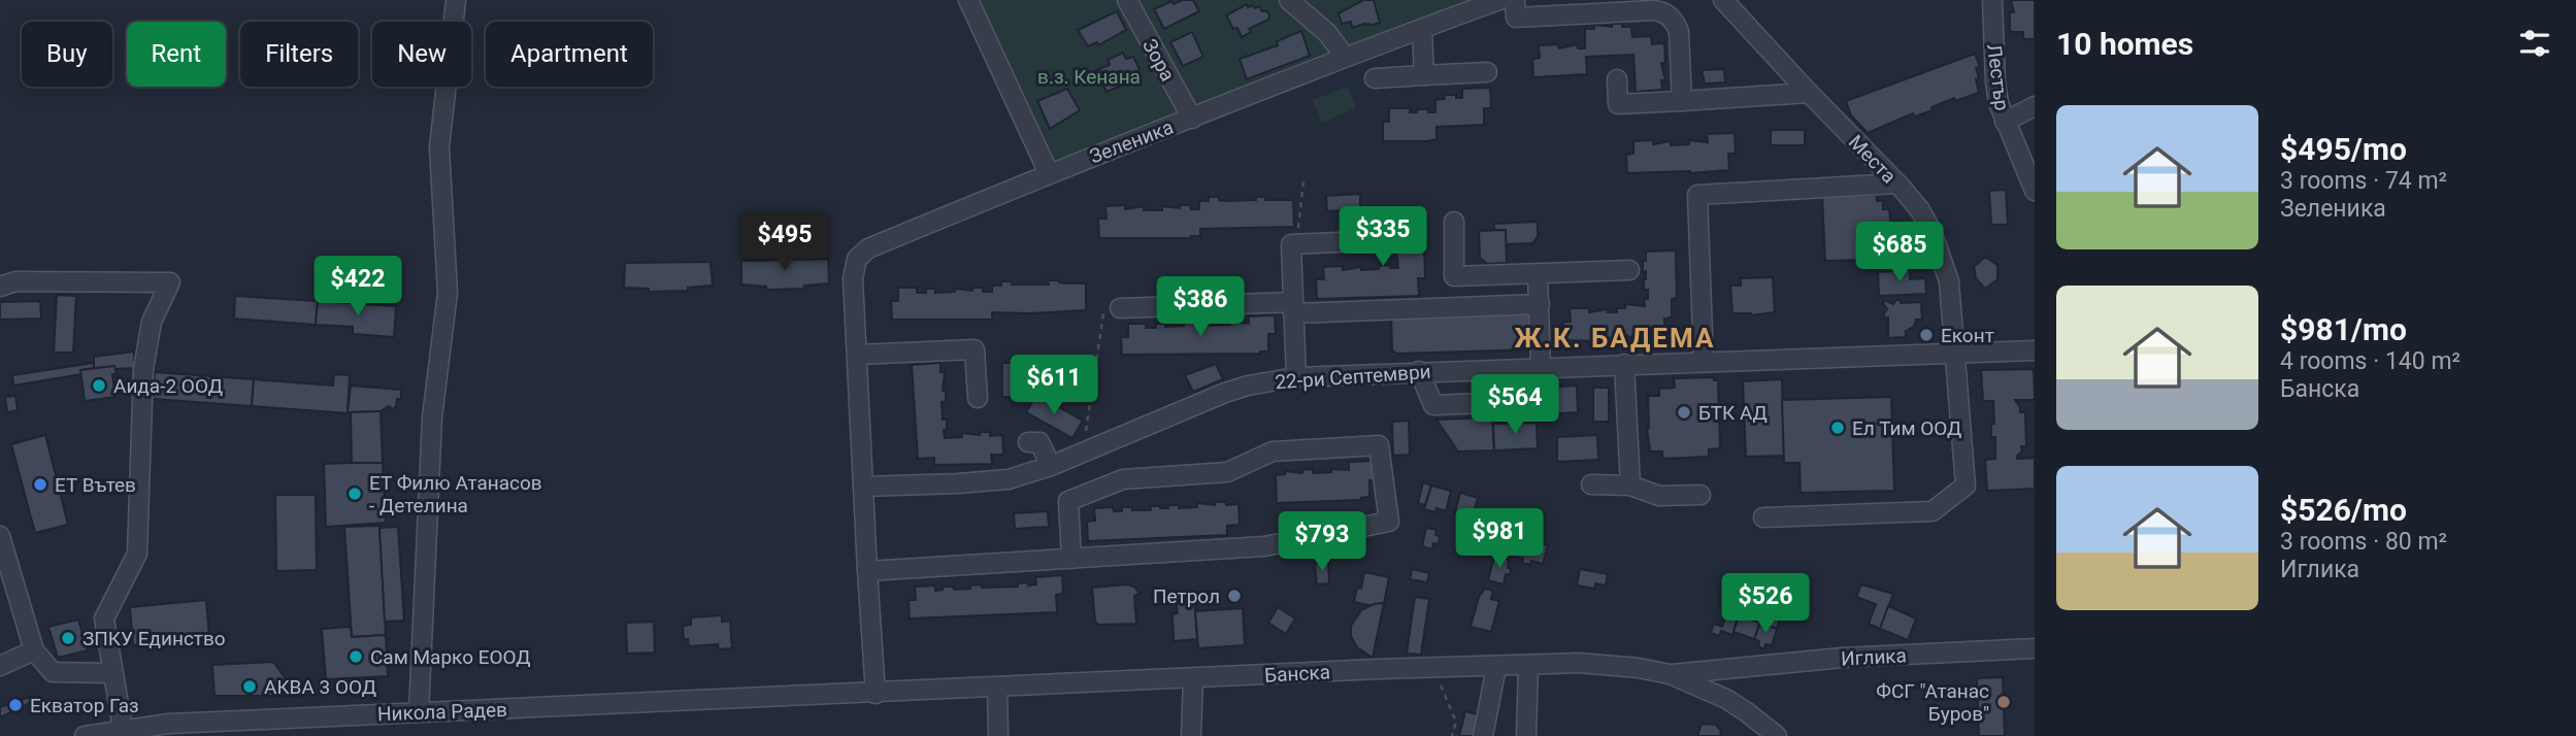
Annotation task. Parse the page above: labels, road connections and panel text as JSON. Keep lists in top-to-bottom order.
{
  "streets": {
    "street": [
      "Зора",
      "Лестър",
      "Зеленика",
      "Места",
      "22-ри Септември",
      "Иглика",
      "Банска",
      "Никола Радев"
    ]
  },
  "crossings": [
    ["Зора", "Зеленика"],
    ["Места", "22-ри Септември"],
    ["Иглика", "Банска"],
    ["Банска", "Никола Радев"]
  ],
  "districts": ["Ж.К. БАДЕМА"],
  "parks": ["в.з. Кенана"],
  "places": [
    "Еконт",
    "Аида-2 ООД",
    "БТК АД",
    "Ел Тим ООД",
    "ЕТ Вътев",
    "ЕТ Филю Атанасов - Детелина",
    "Петрол",
    "ЗПКУ Единство",
    "Сам Марко ЕООД",
    "АКВА 3 ООД",
    "ФСГ \"Атанас Буров\"",
    "Екватор Газ"
  ],
  "page": {
    "heading": "10 homes",
    "chip": [
      "Buy",
      "Rent",
      "Filters",
      "New",
      "Apartment"
    ],
    "list": [
      {
        "name": "$495/mo",
        "note": "3 rooms · 74 m² · Зеленика"
      },
      {
        "name": "$981/mo",
        "note": "4 rooms · 140 m² · Банска"
      },
      {
        "name": "$526/mo",
        "note": "3 rooms · 80 m² · Иглика"
      }
    ],
    "price": [
      "$335",
      "$495",
      "$685",
      "$422",
      "$386",
      "$611",
      "$564",
      "$981",
      "$793",
      "$526"
    ]
  }
}
